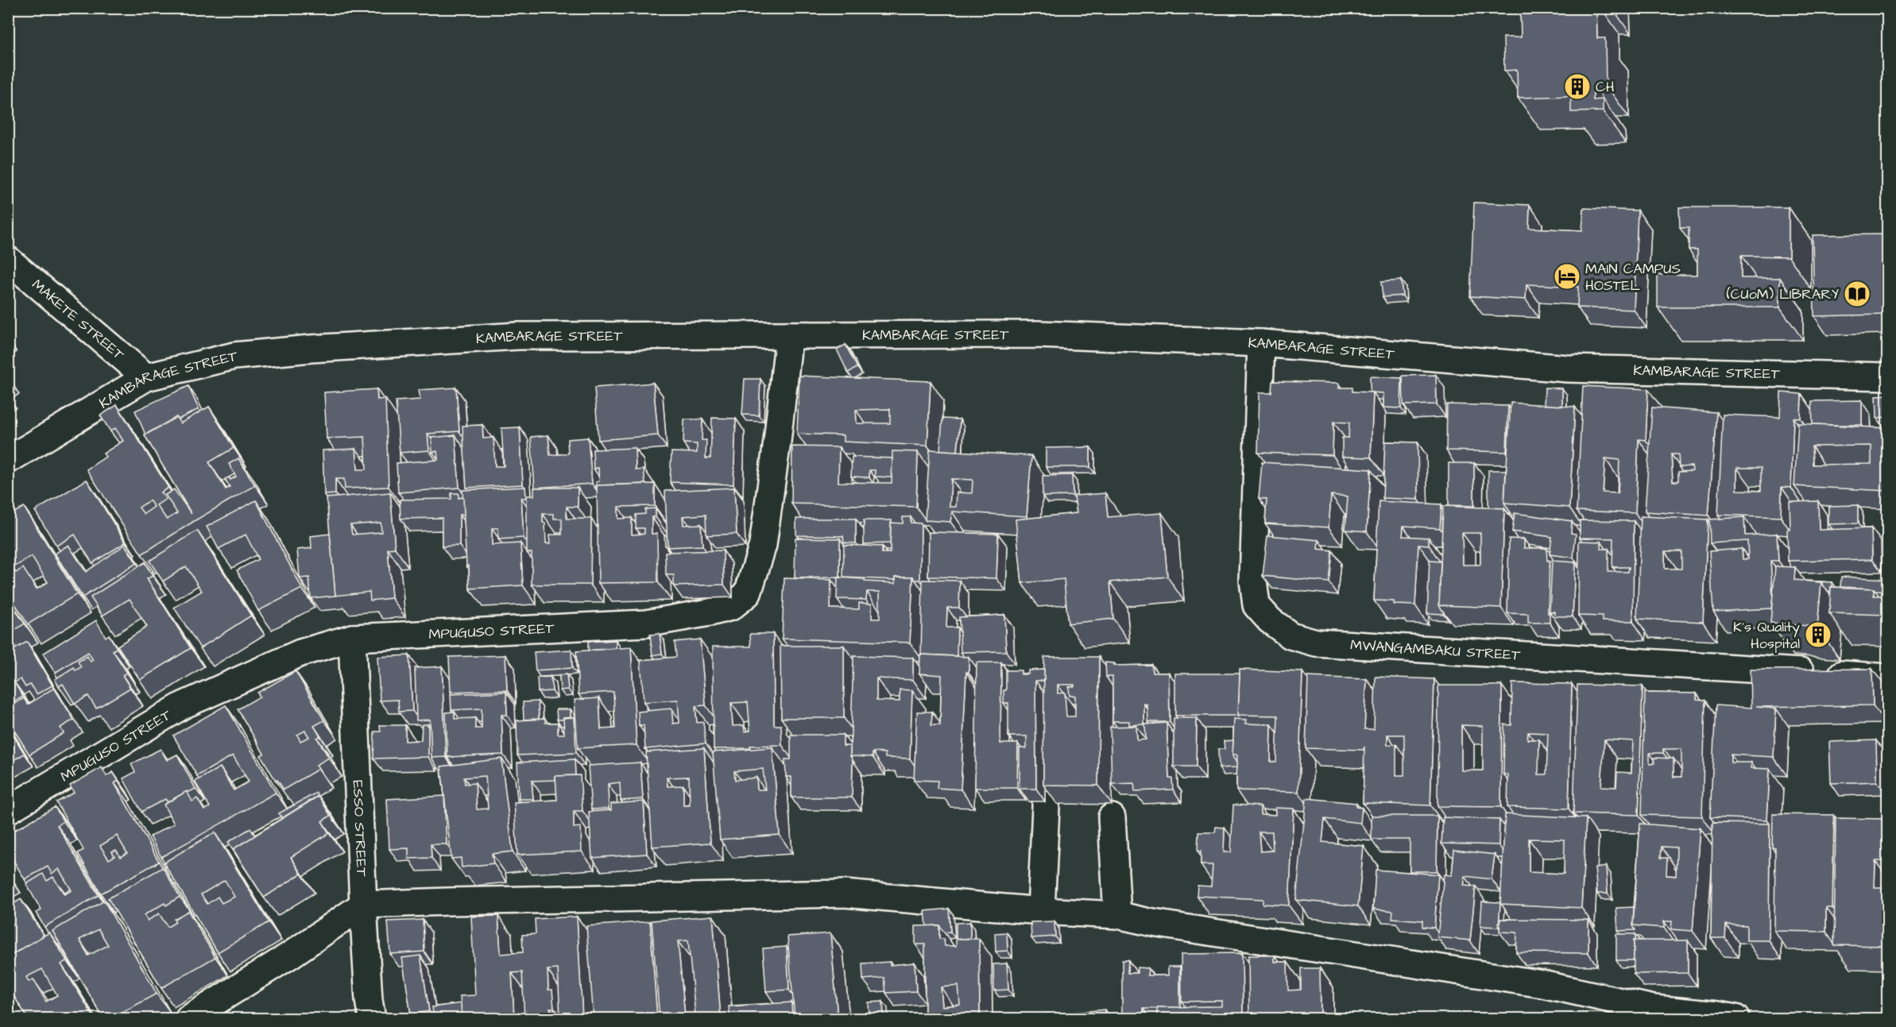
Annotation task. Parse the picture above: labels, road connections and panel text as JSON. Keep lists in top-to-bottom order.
{
  "streets": {
    "street": [
      "MAKETE STREET",
      "KAMBARAGE STREET",
      "MPUGUSO STREET",
      "MWANGAMBAKU STREET",
      "ESSO STREET"
    ]
  },
  "crossings": [
    ["MAKETE STREET", "KAMBARAGE STREET"],
    ["KAMBARAGE STREET", "MPUGUSO STREET"],
    ["KAMBARAGE STREET", "MWANGAMBAKU STREET"],
    ["MPUGUSO STREET", "ESSO STREET"]
  ],
  "places": {
    "building": ["CH", "K's Quality Hospital"],
    "hotel": ["MAIN CAMPUS HOSTEL"],
    "library": ["(CUoM) LIBRARY"]
  }
}
